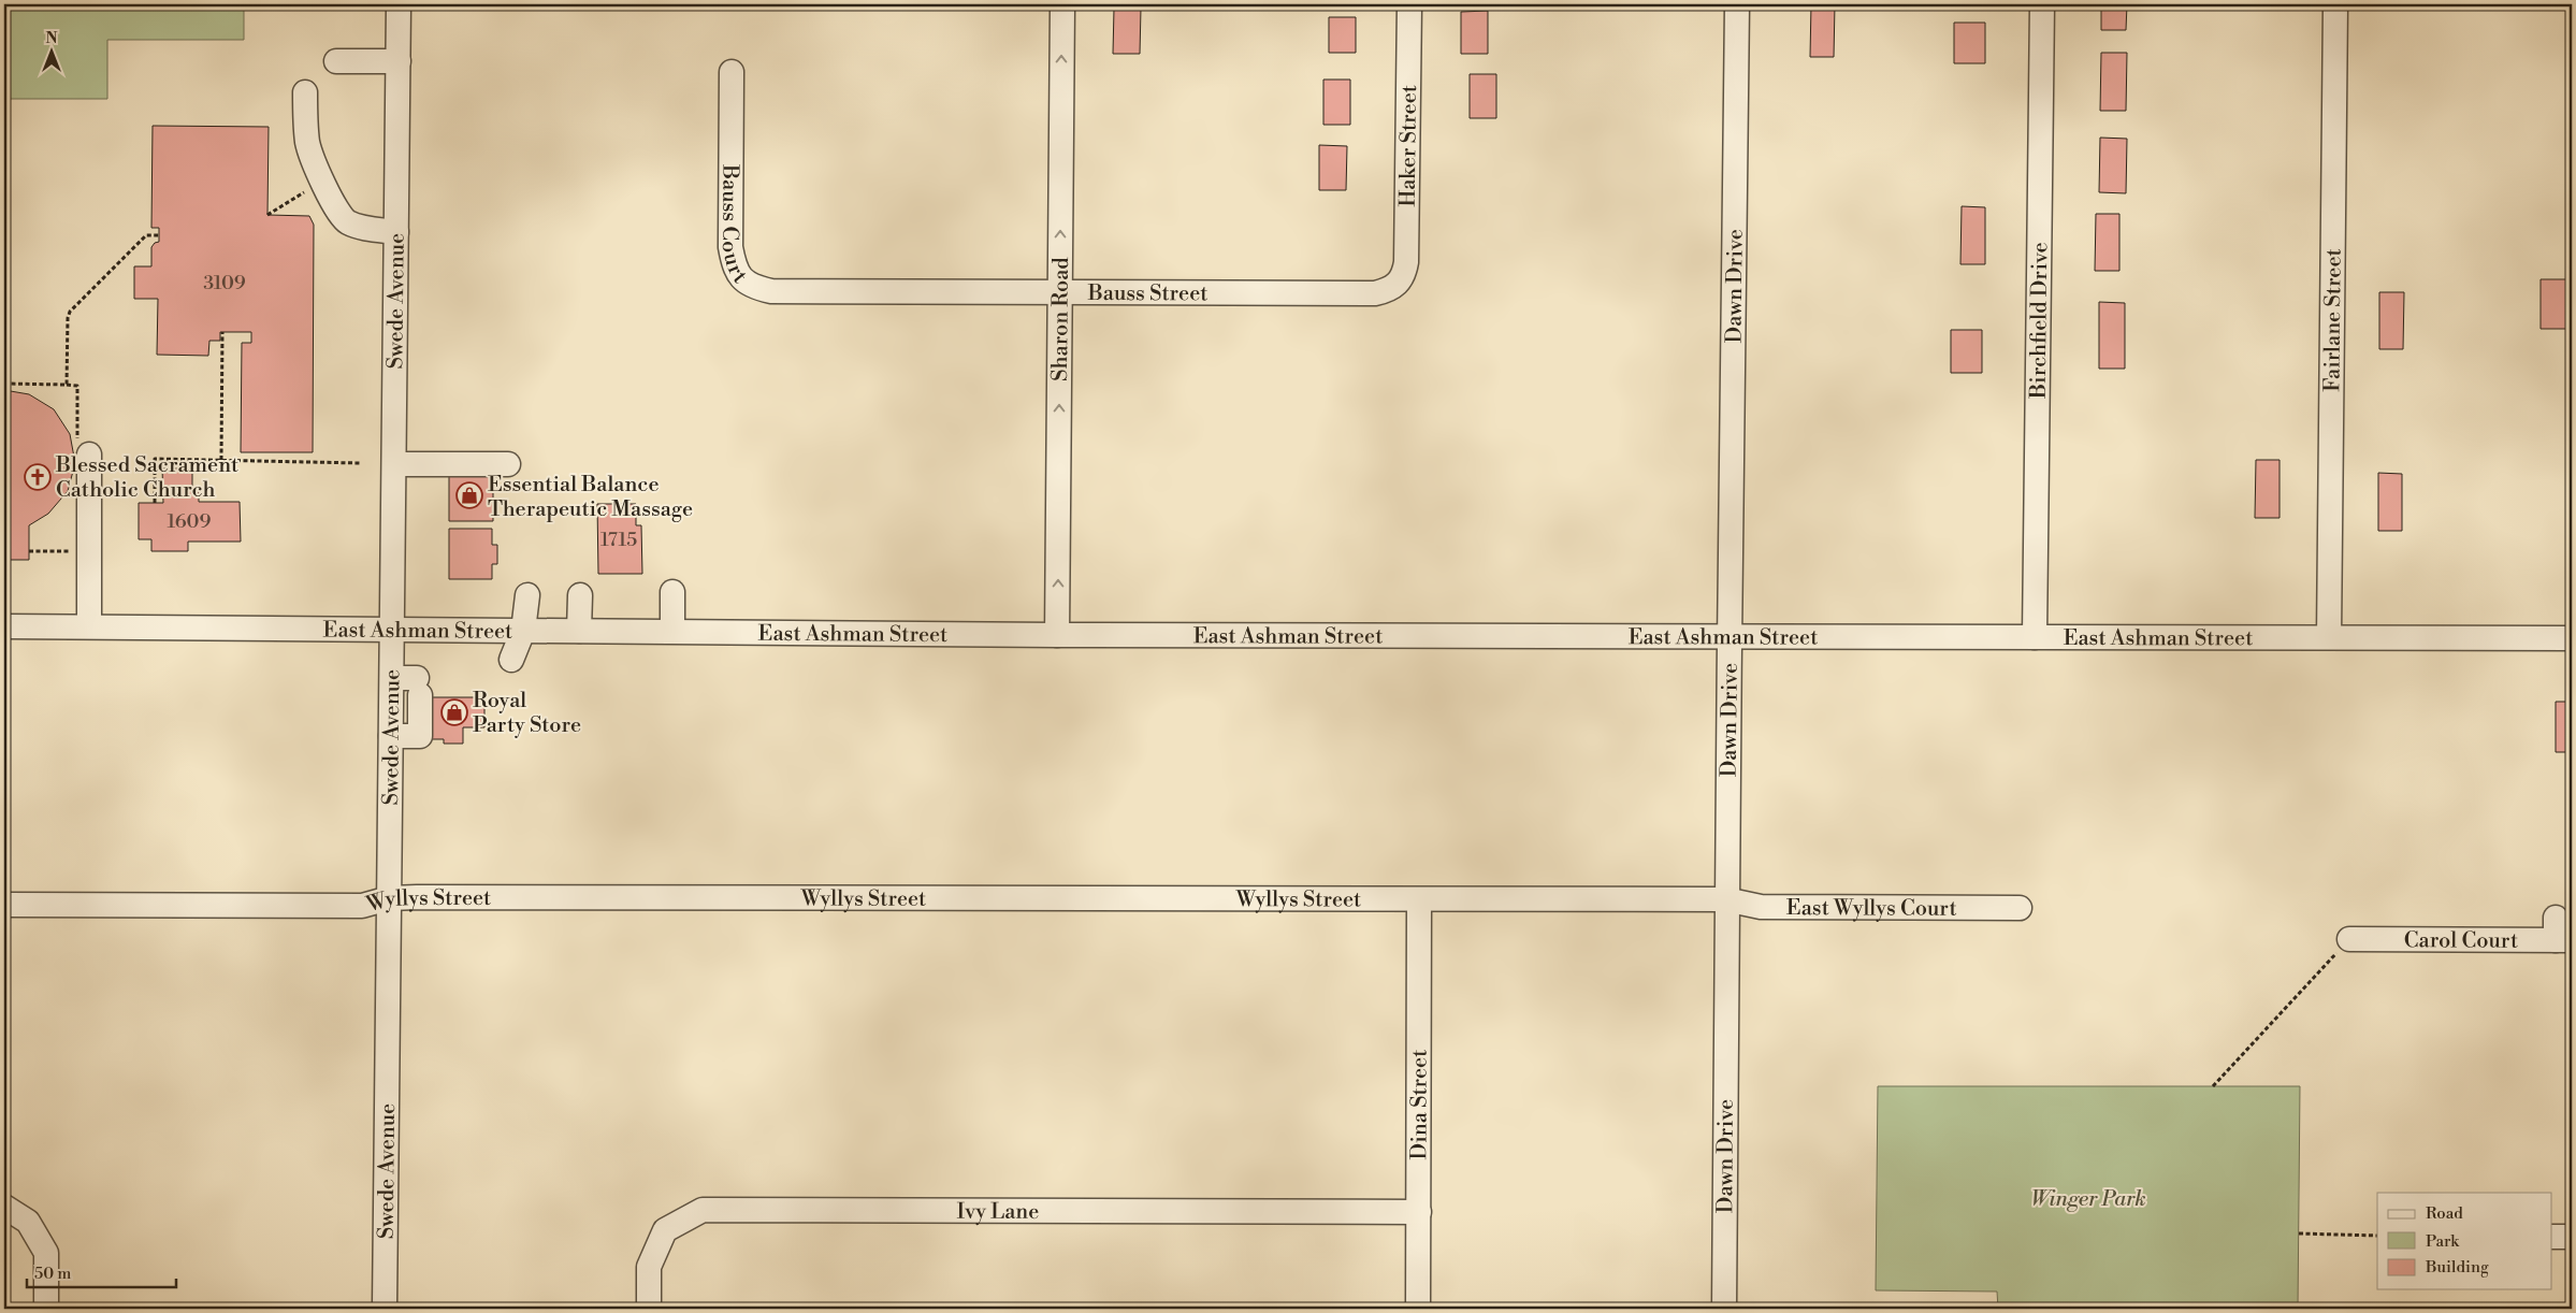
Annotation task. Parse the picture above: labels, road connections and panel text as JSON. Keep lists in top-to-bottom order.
{
  "streets": {
    "street": [
      "Haker Street",
      "Bauss Court",
      "Dawn Drive",
      "Bauss Street",
      "Swede Avenue",
      "Sharon Road",
      "Birchfield Drive",
      "Fairlane Street",
      "East Ashman Street",
      "Wyllys Street",
      "East Wyllys Court",
      "Carol Court",
      "Dina Street",
      "Ivy Lane"
    ]
  },
  "crossings": [
    ["Haker Street", "Bauss Street"],
    ["Bauss Court", "Bauss Street"],
    ["Dawn Drive", "East Ashman Street"],
    ["Dawn Drive", "Wyllys Street"],
    ["Dawn Drive", "East Wyllys Court"],
    ["Bauss Street", "Sharon Road"],
    ["Swede Avenue", "East Ashman Street"],
    ["Swede Avenue", "Wyllys Street"],
    ["Sharon Road", "East Ashman Street"],
    ["Birchfield Drive", "East Ashman Street"],
    ["Fairlane Street", "East Ashman Street"],
    ["Wyllys Street", "East Wyllys Court"],
    ["Wyllys Street", "Dina Street"],
    ["Dina Street", "Ivy Lane"]
  ],
  "one_way": ["Sharon Road"],
  "parks": ["Winger Park"],
  "places": {
    "church": ["Blessed Sacrament Catholic Church"],
    "shop": ["Essential Balance Therapeutic Massage", "Royal Party Store"]
  },
  "house_numbers": ["3109", "1609", "1715"],
  "legend": ["Road", "Park", "Building"],
  "scale_bar": "50 m",
  "north": "top"
}
